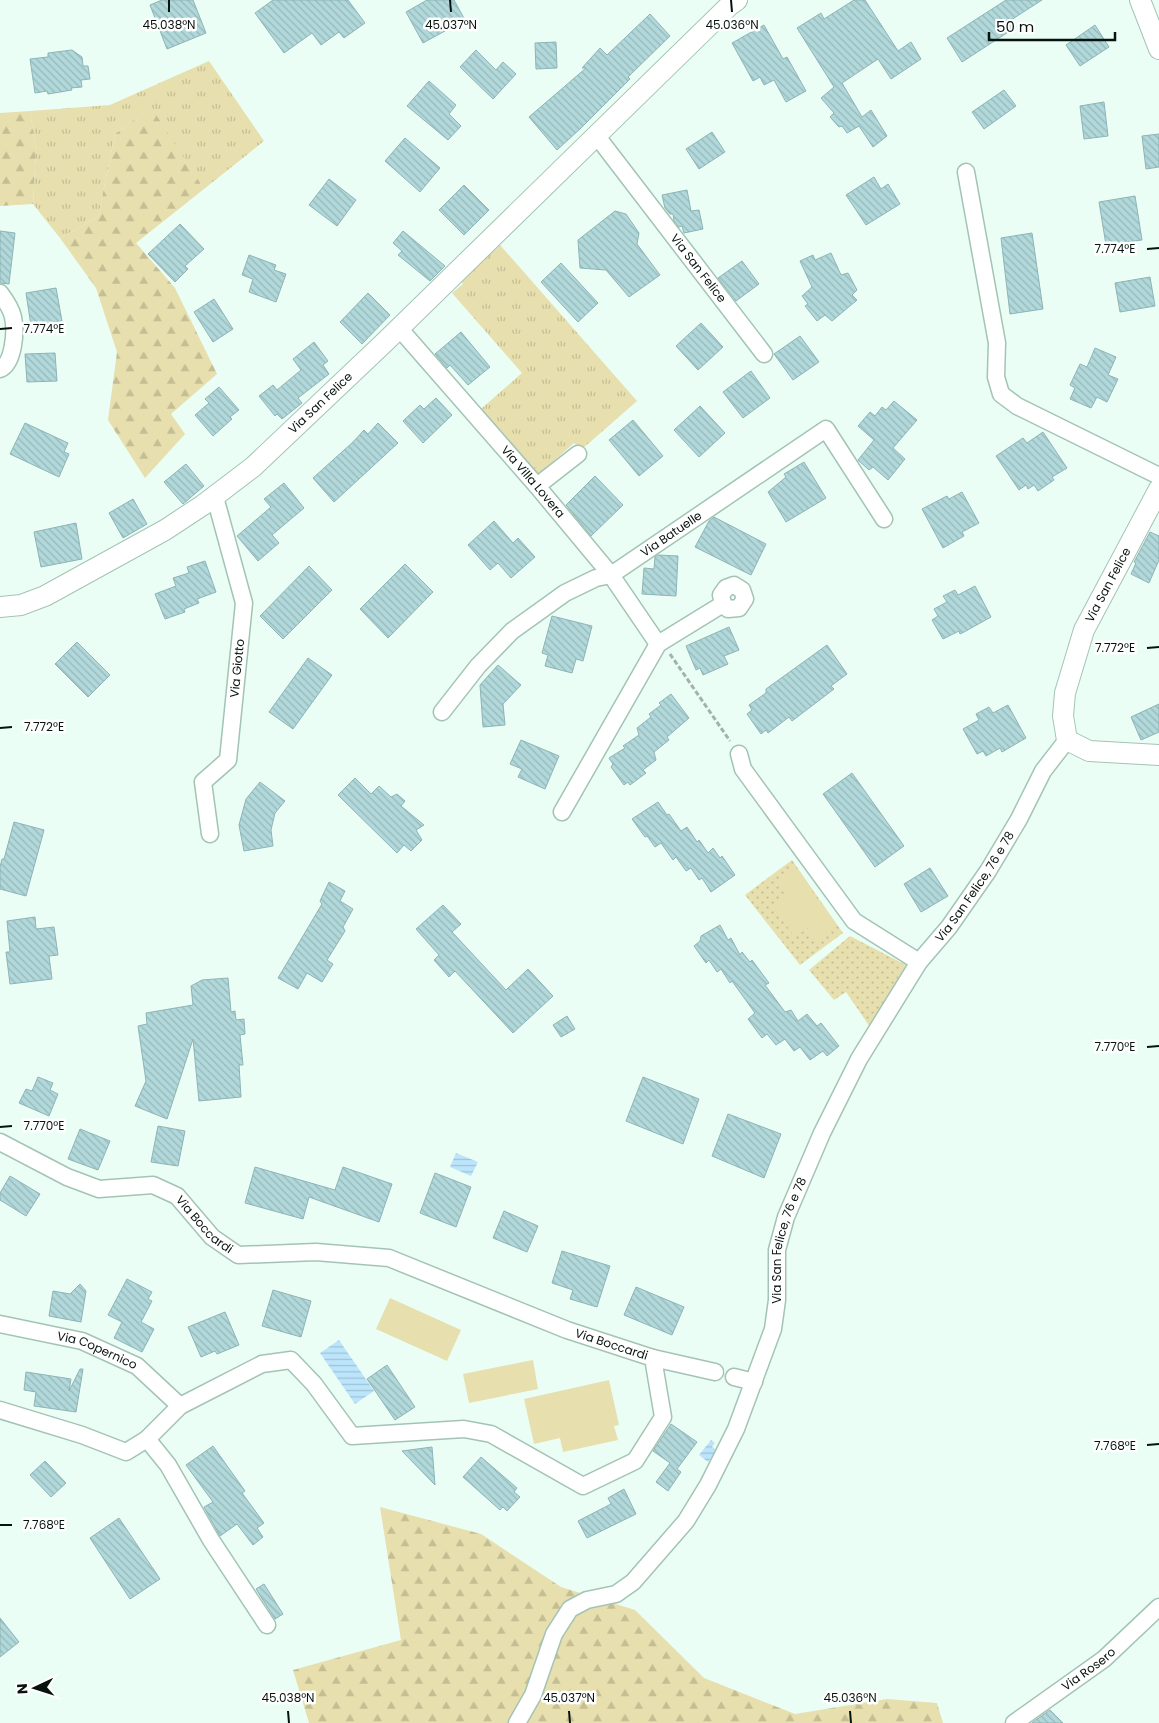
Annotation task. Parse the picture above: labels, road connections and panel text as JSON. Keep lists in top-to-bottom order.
{
  "streets": {
    "street": [
      "Via San Felice",
      "Via Villa Lovera",
      "Via Batuelle",
      "Via Giotto",
      "Via San Felice, 76 e 78",
      "Via Boccardi",
      "Via Copernico",
      "Via Rosero"
    ]
  },
  "crossings": [
    ["Via San Felice", "Via Villa Lovera"],
    ["Via San Felice", "Via Giotto"],
    ["Via San Felice", "Via San Felice, 76 e 78"],
    ["Via Villa Lovera", "Via Batuelle"],
    ["Via Boccardi", "Via Copernico"]
  ],
  "scale_bar": "50 m",
  "north": "left",
  "coordinates": [
    "45.038°N",
    "45.037°N",
    "45.036°N",
    "7.774°E",
    "7.772°E",
    "7.770°E",
    "7.768°E"
  ]
}
